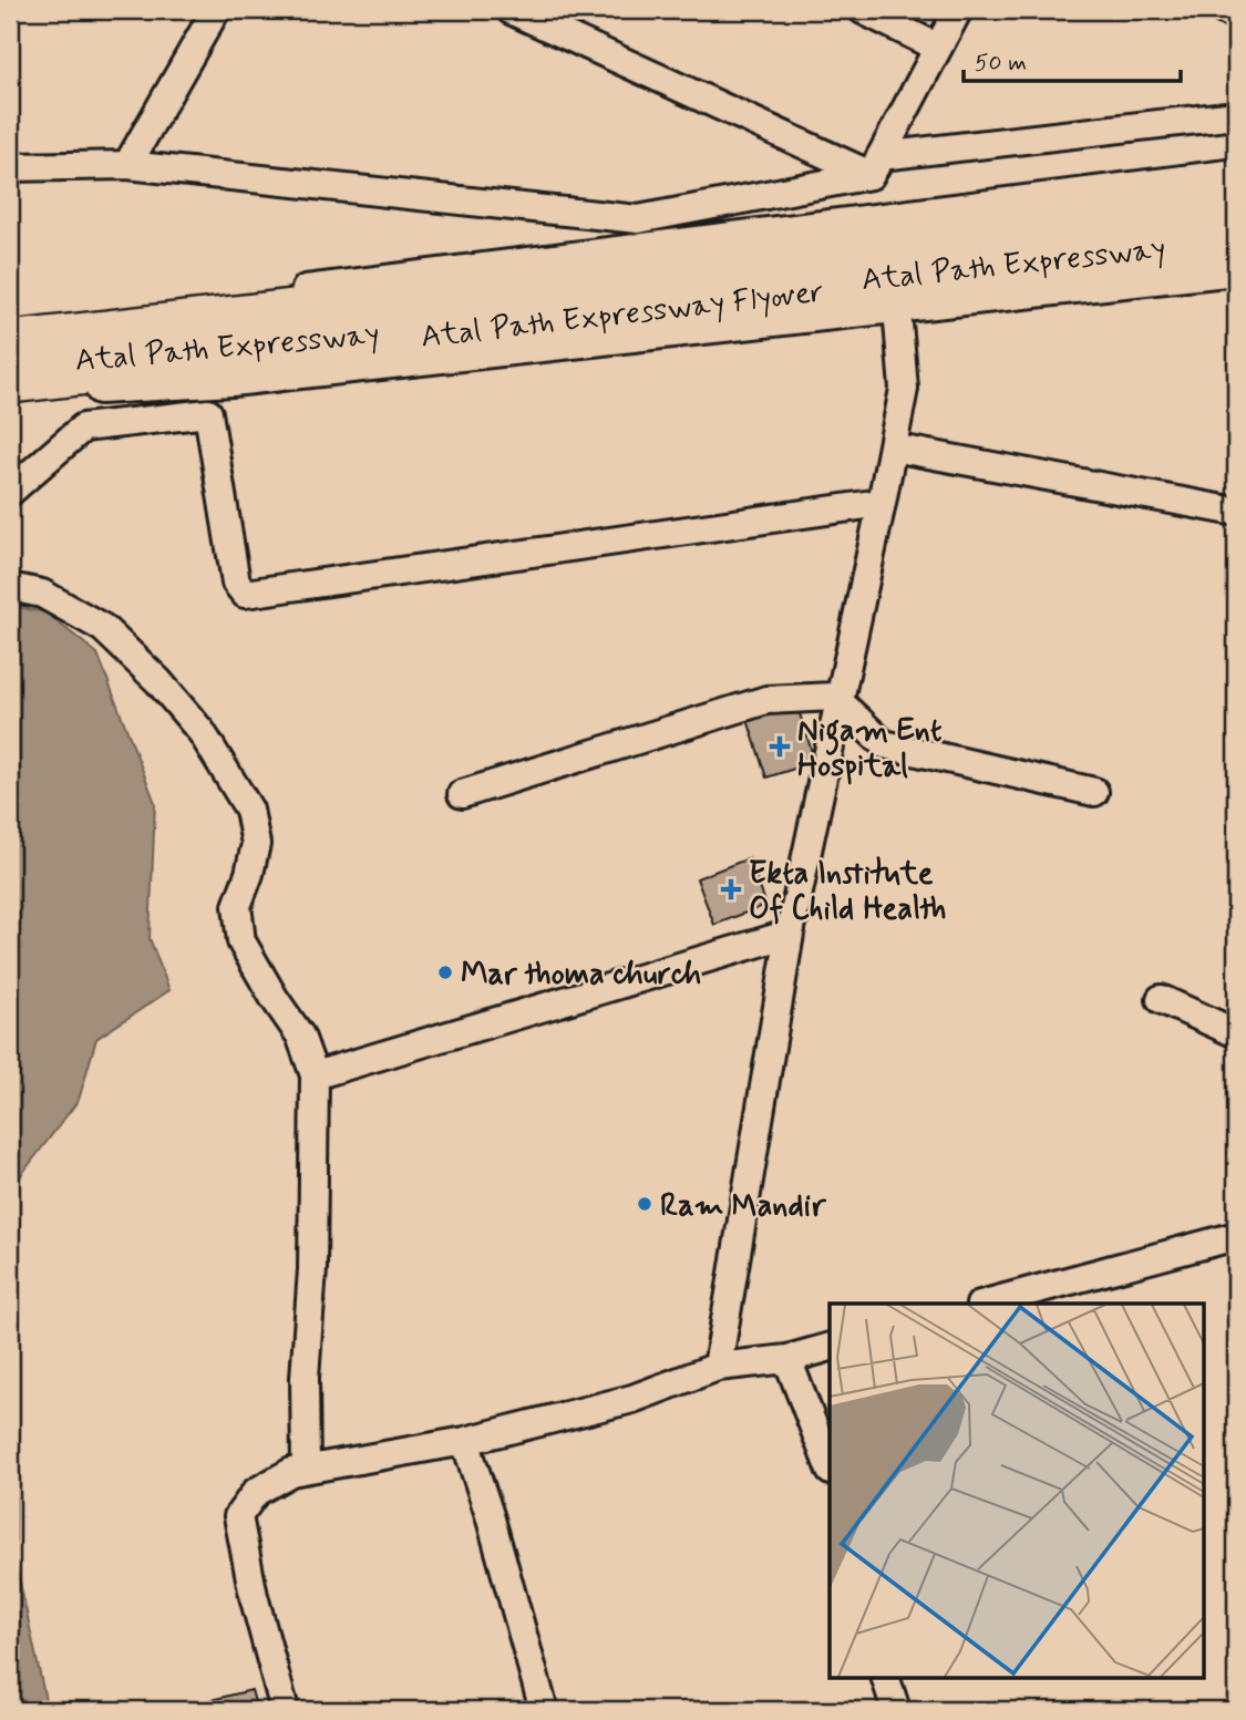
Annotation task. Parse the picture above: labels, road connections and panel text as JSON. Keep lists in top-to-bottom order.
{
  "streets": {
    "highway": ["Atal Path Expressway Flyover"],
    "street": ["Atal Path Expressway"]
  },
  "places": {
    "health": ["Nigam Ent Hospital", "Ekta Institute Of Child Health"],
    "other": ["Mar thoma church", "Ram Mandir"]
  },
  "scale_bar": "50 m"
}
